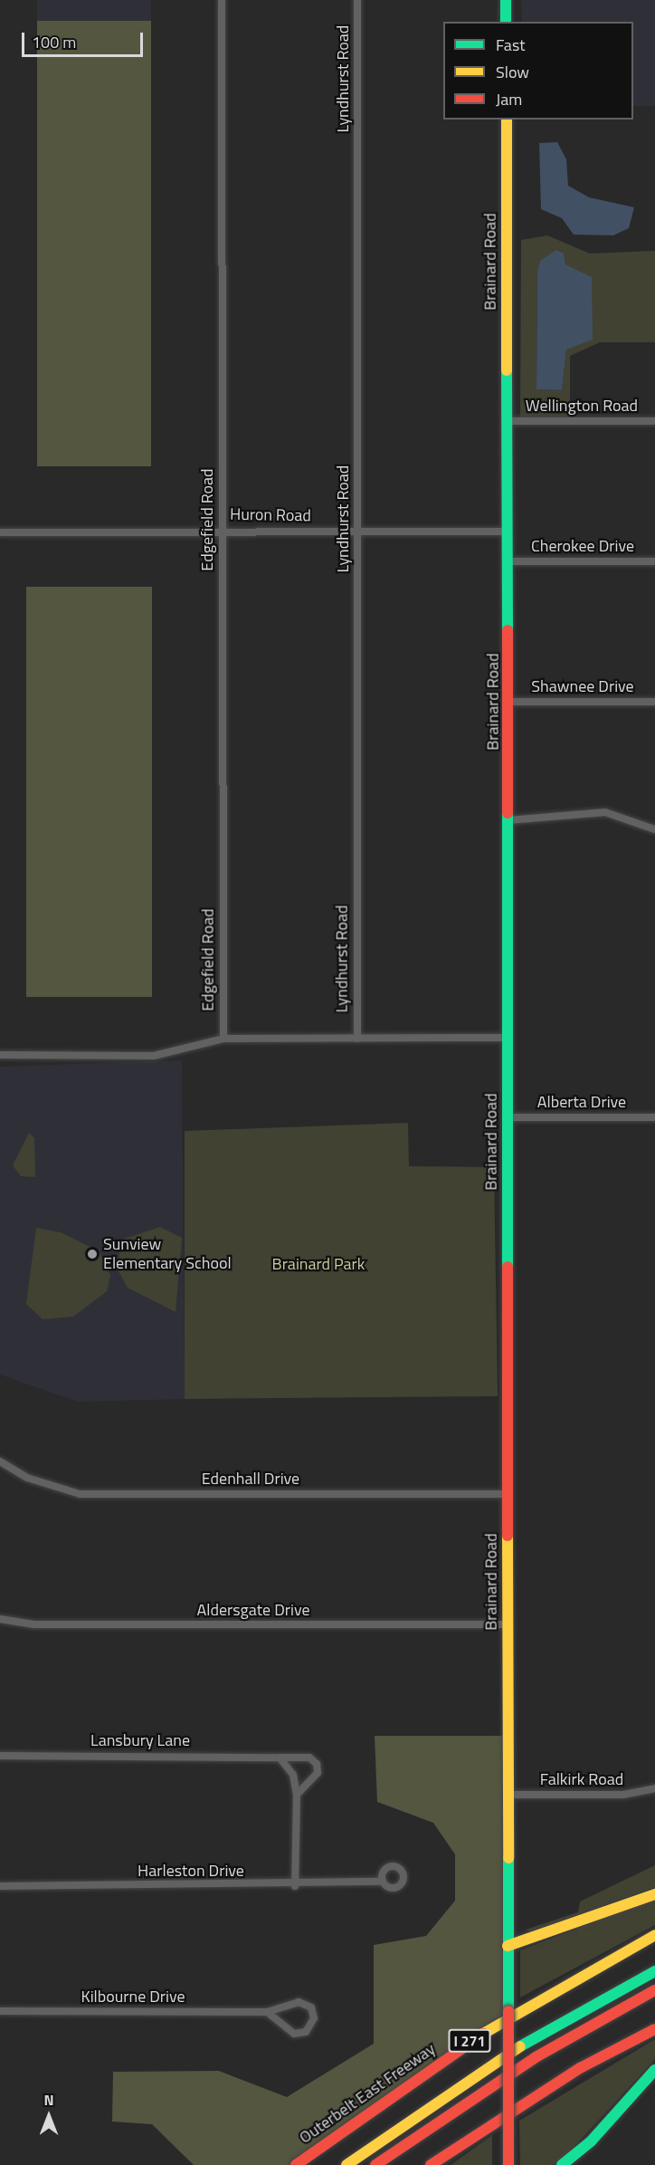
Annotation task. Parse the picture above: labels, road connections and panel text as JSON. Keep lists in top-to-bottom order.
{
  "streets": {
    "main road": ["Brainard Road", "I 271", "Outerbelt East Freeway"],
    "street": [
      "Lyndhurst Road",
      "Wellington Road",
      "Huron Road",
      "Edgefield Road",
      "Cherokee Drive",
      "Shawnee Drive",
      "Alberta Drive",
      "Edenhall Drive",
      "Aldersgate Drive",
      "Lansbury Lane",
      "Falkirk Road",
      "Harleston Drive",
      "Kilbourne Drive"
    ]
  },
  "crossings": [
    ["Lyndhurst Road", "Huron Road"],
    ["Brainard Road", "Wellington Road"],
    ["Brainard Road", "Huron Road"],
    ["Brainard Road", "Cherokee Drive"],
    ["Brainard Road", "Shawnee Drive"],
    ["Brainard Road", "Alberta Drive"],
    ["Brainard Road", "Edenhall Drive"],
    ["Brainard Road", "Aldersgate Drive"],
    ["Brainard Road", "Falkirk Road"],
    ["Huron Road", "Edgefield Road"]
  ],
  "parks": ["Brainard Park"],
  "places": ["Sunview Elementary School"],
  "legend": ["Fast", "Slow", "Jam"],
  "scale_bar": "100 m",
  "north": "top"
}
